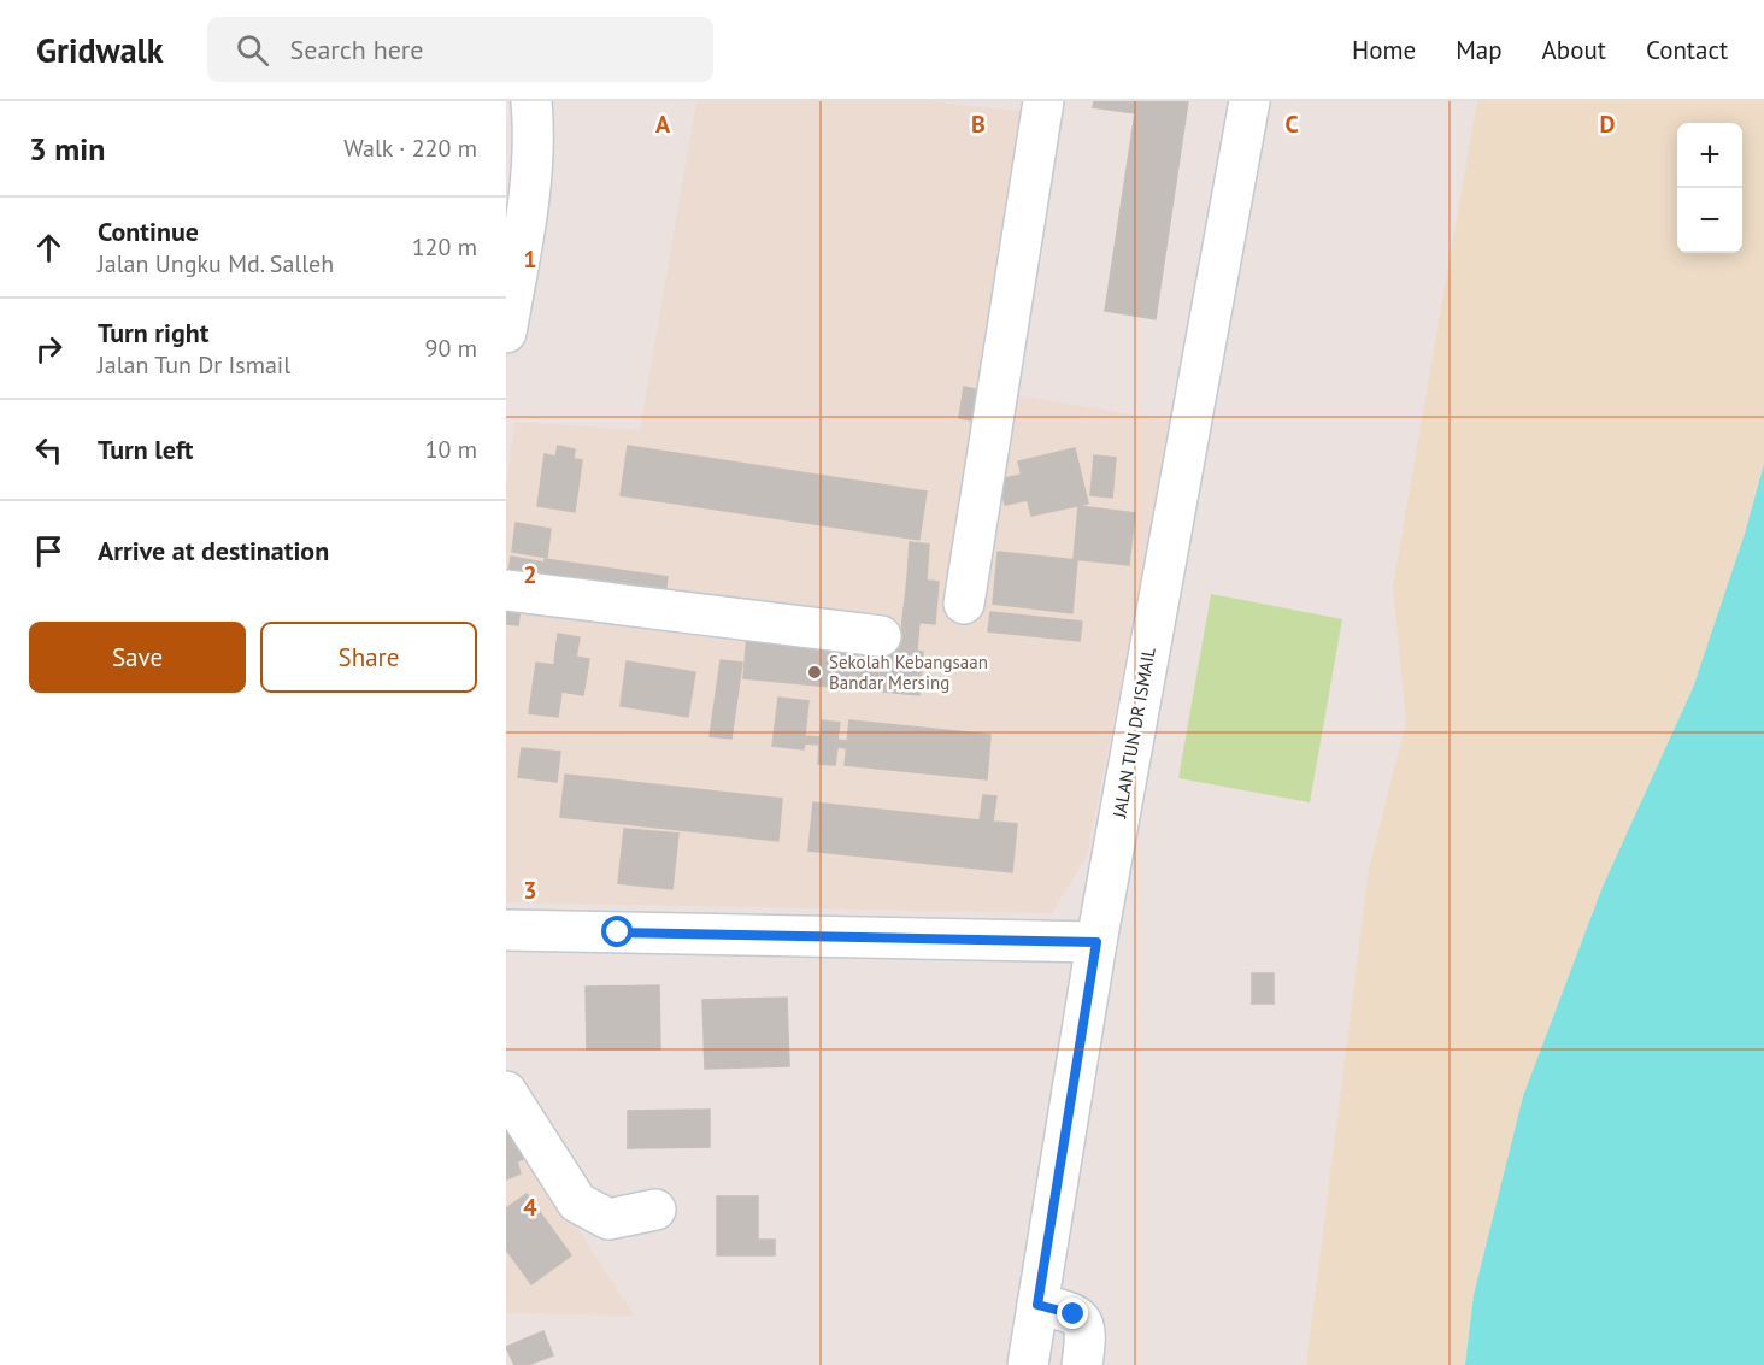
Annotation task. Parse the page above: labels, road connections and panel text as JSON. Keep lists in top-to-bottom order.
{
  "streets": {
    "street": ["JALAN TUN DR ISMAIL"]
  },
  "places": ["Sekolah Kebangsaan Bandar Mersing"],
  "page": {
    "header": "Gridwalk",
    "search": "Search here",
    "nav": [
      "Home",
      "Map",
      "About",
      "Contact"
    ],
    "heading": ["3 min", "Walk · 220 m"],
    "map_buttons": ["+", "−"],
    "list": [
      ["Continue", "Jalan Ungku Md. Salleh", "120 m"],
      ["Turn right", "Jalan Tun Dr Ismail", "90 m"],
      ["Turn left", "10 m"],
      "Arrive at destination"
    ],
    "buttons": ["Save", "Share"]
  },
  "grid": {
    "columns": [
      "A",
      "B",
      "C",
      "D"
    ],
    "rows": [
      "1",
      "2",
      "3",
      "4"
    ]
  }
}
